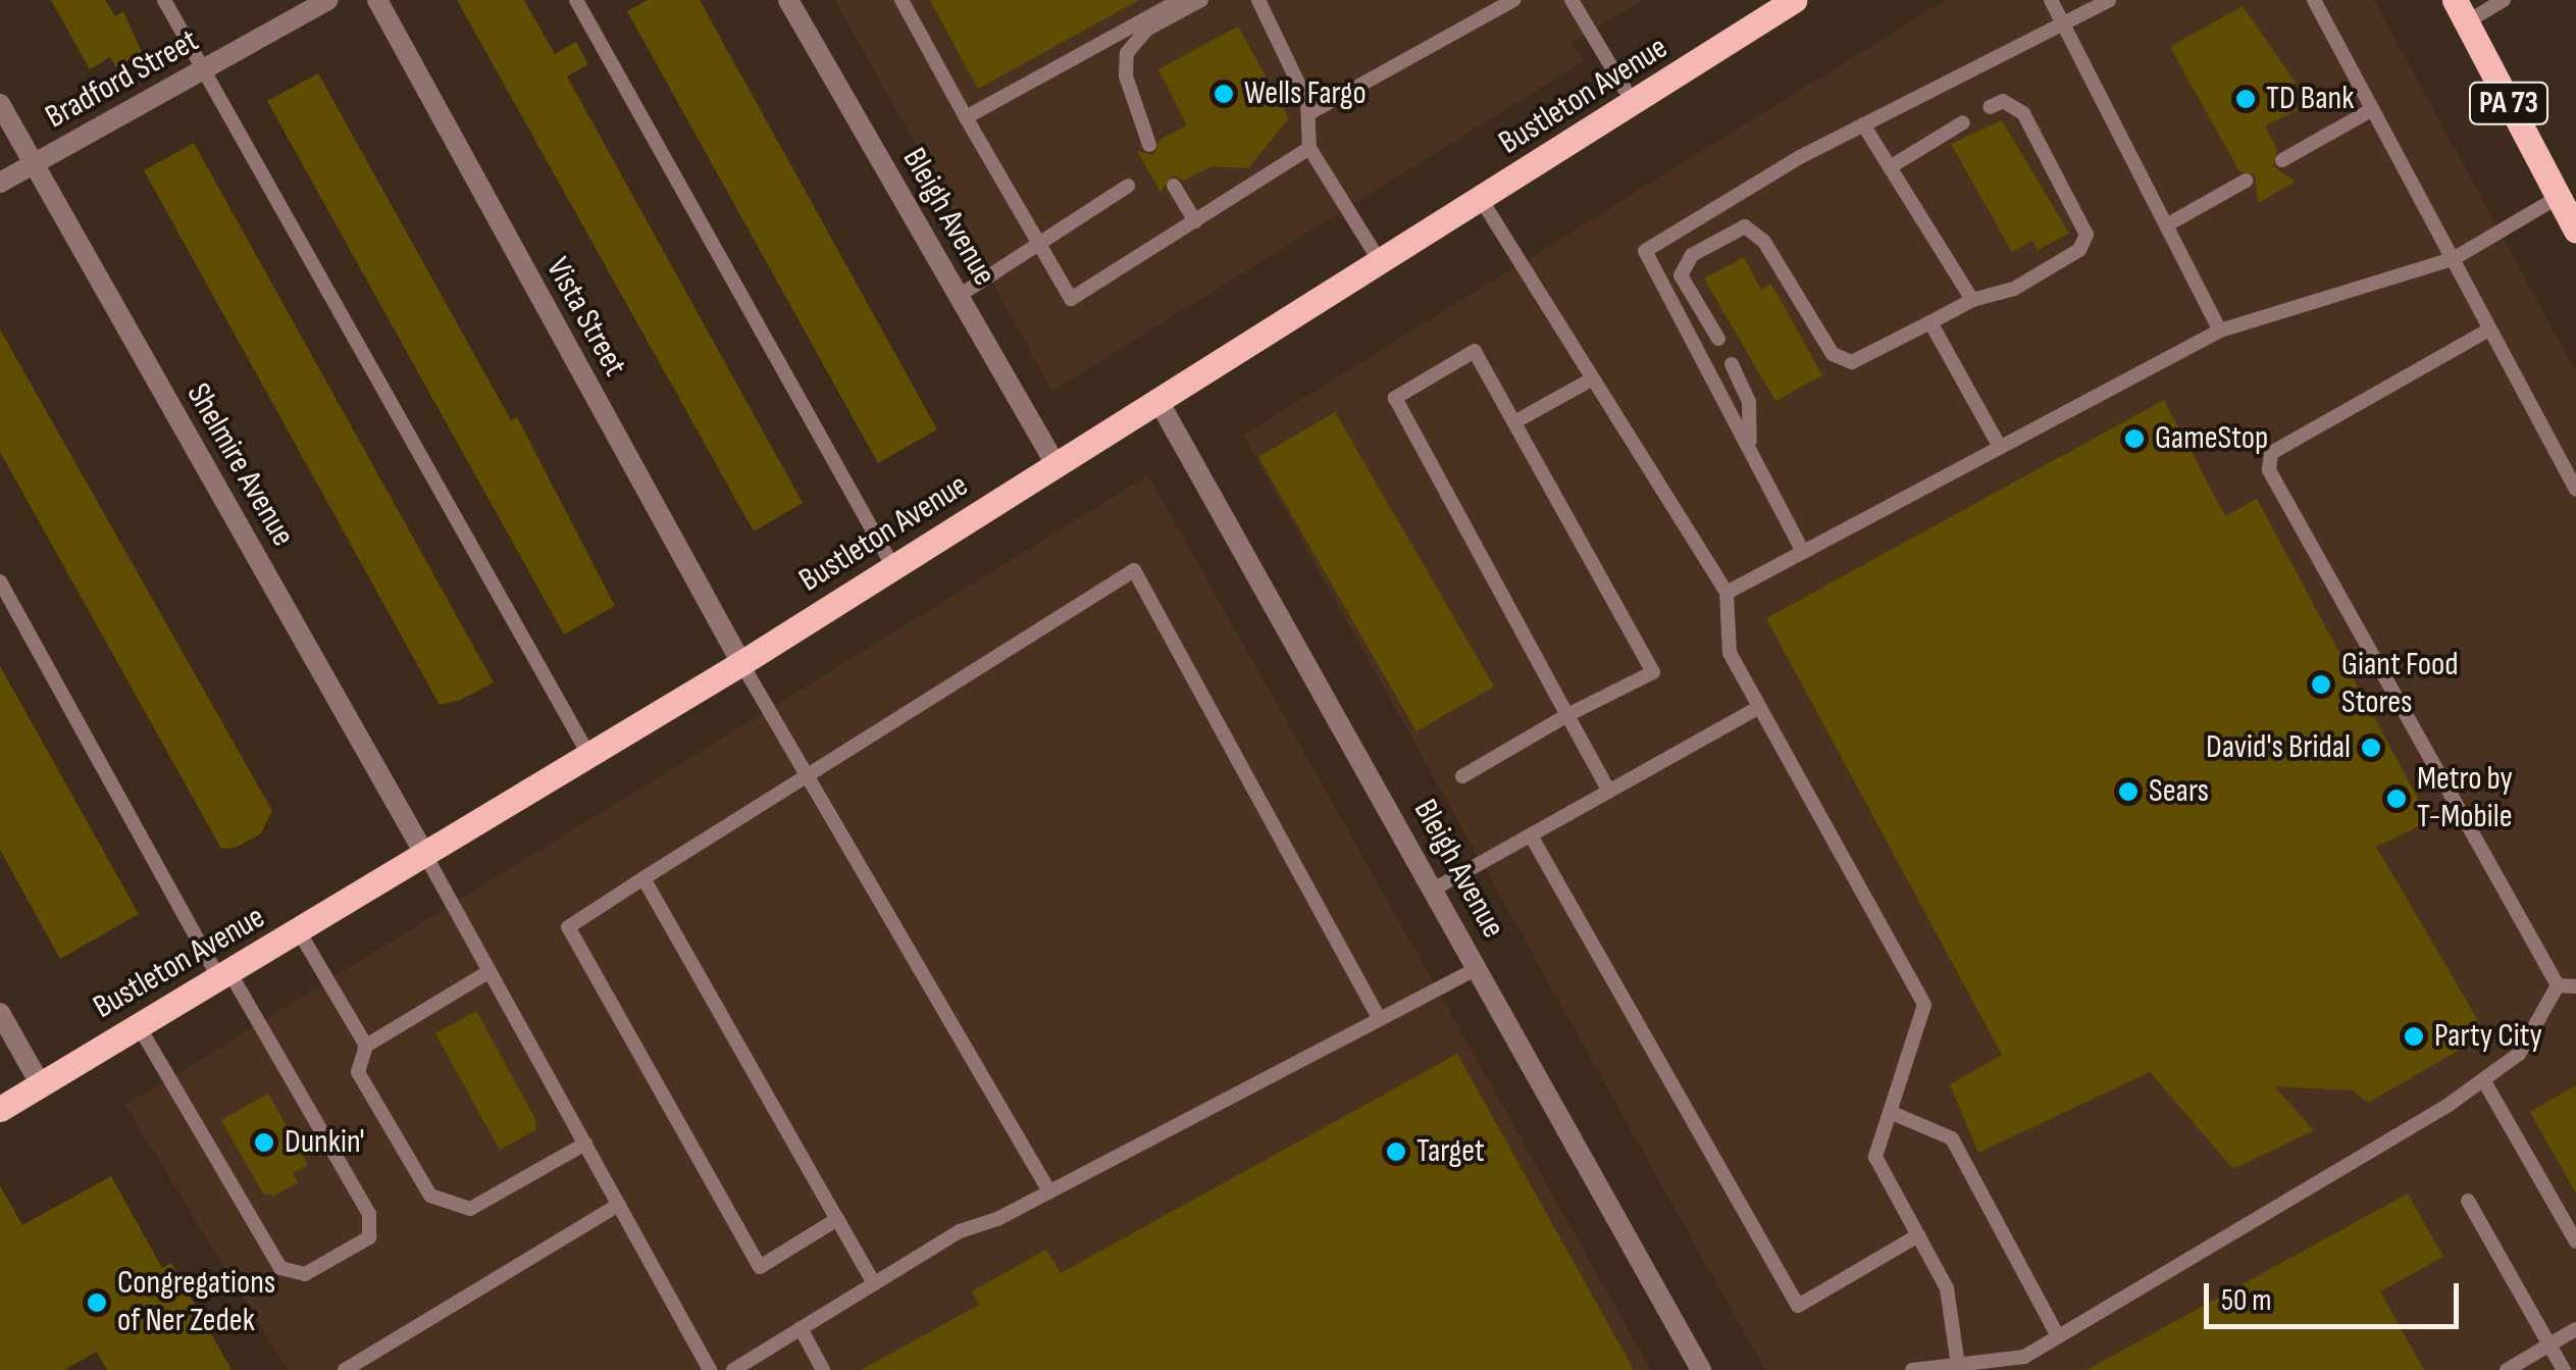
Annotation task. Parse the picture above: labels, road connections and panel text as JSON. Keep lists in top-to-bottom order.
{
  "streets": {
    "main road": ["Bustleton Avenue", "PA 73"],
    "street": [
      "Bradford Street",
      "Bleigh Avenue",
      "Vista Street",
      "Shelmire Avenue"
    ]
  },
  "crossings": [
    ["Bradford Street", "Shelmire Avenue"],
    ["Bustleton Avenue", "Bleigh Avenue"],
    ["Bustleton Avenue", "Vista Street"],
    ["Bustleton Avenue", "Shelmire Avenue"]
  ],
  "places": [
    "Wells Fargo",
    "TD Bank",
    "GameStop",
    "Giant Food Stores",
    "David's Bridal",
    "Sears",
    "Metro by T-Mobile",
    "Party City",
    "Dunkin'",
    "Target",
    "Congregations of Ner Zedek"
  ],
  "scale_bar": "50 m"
}
